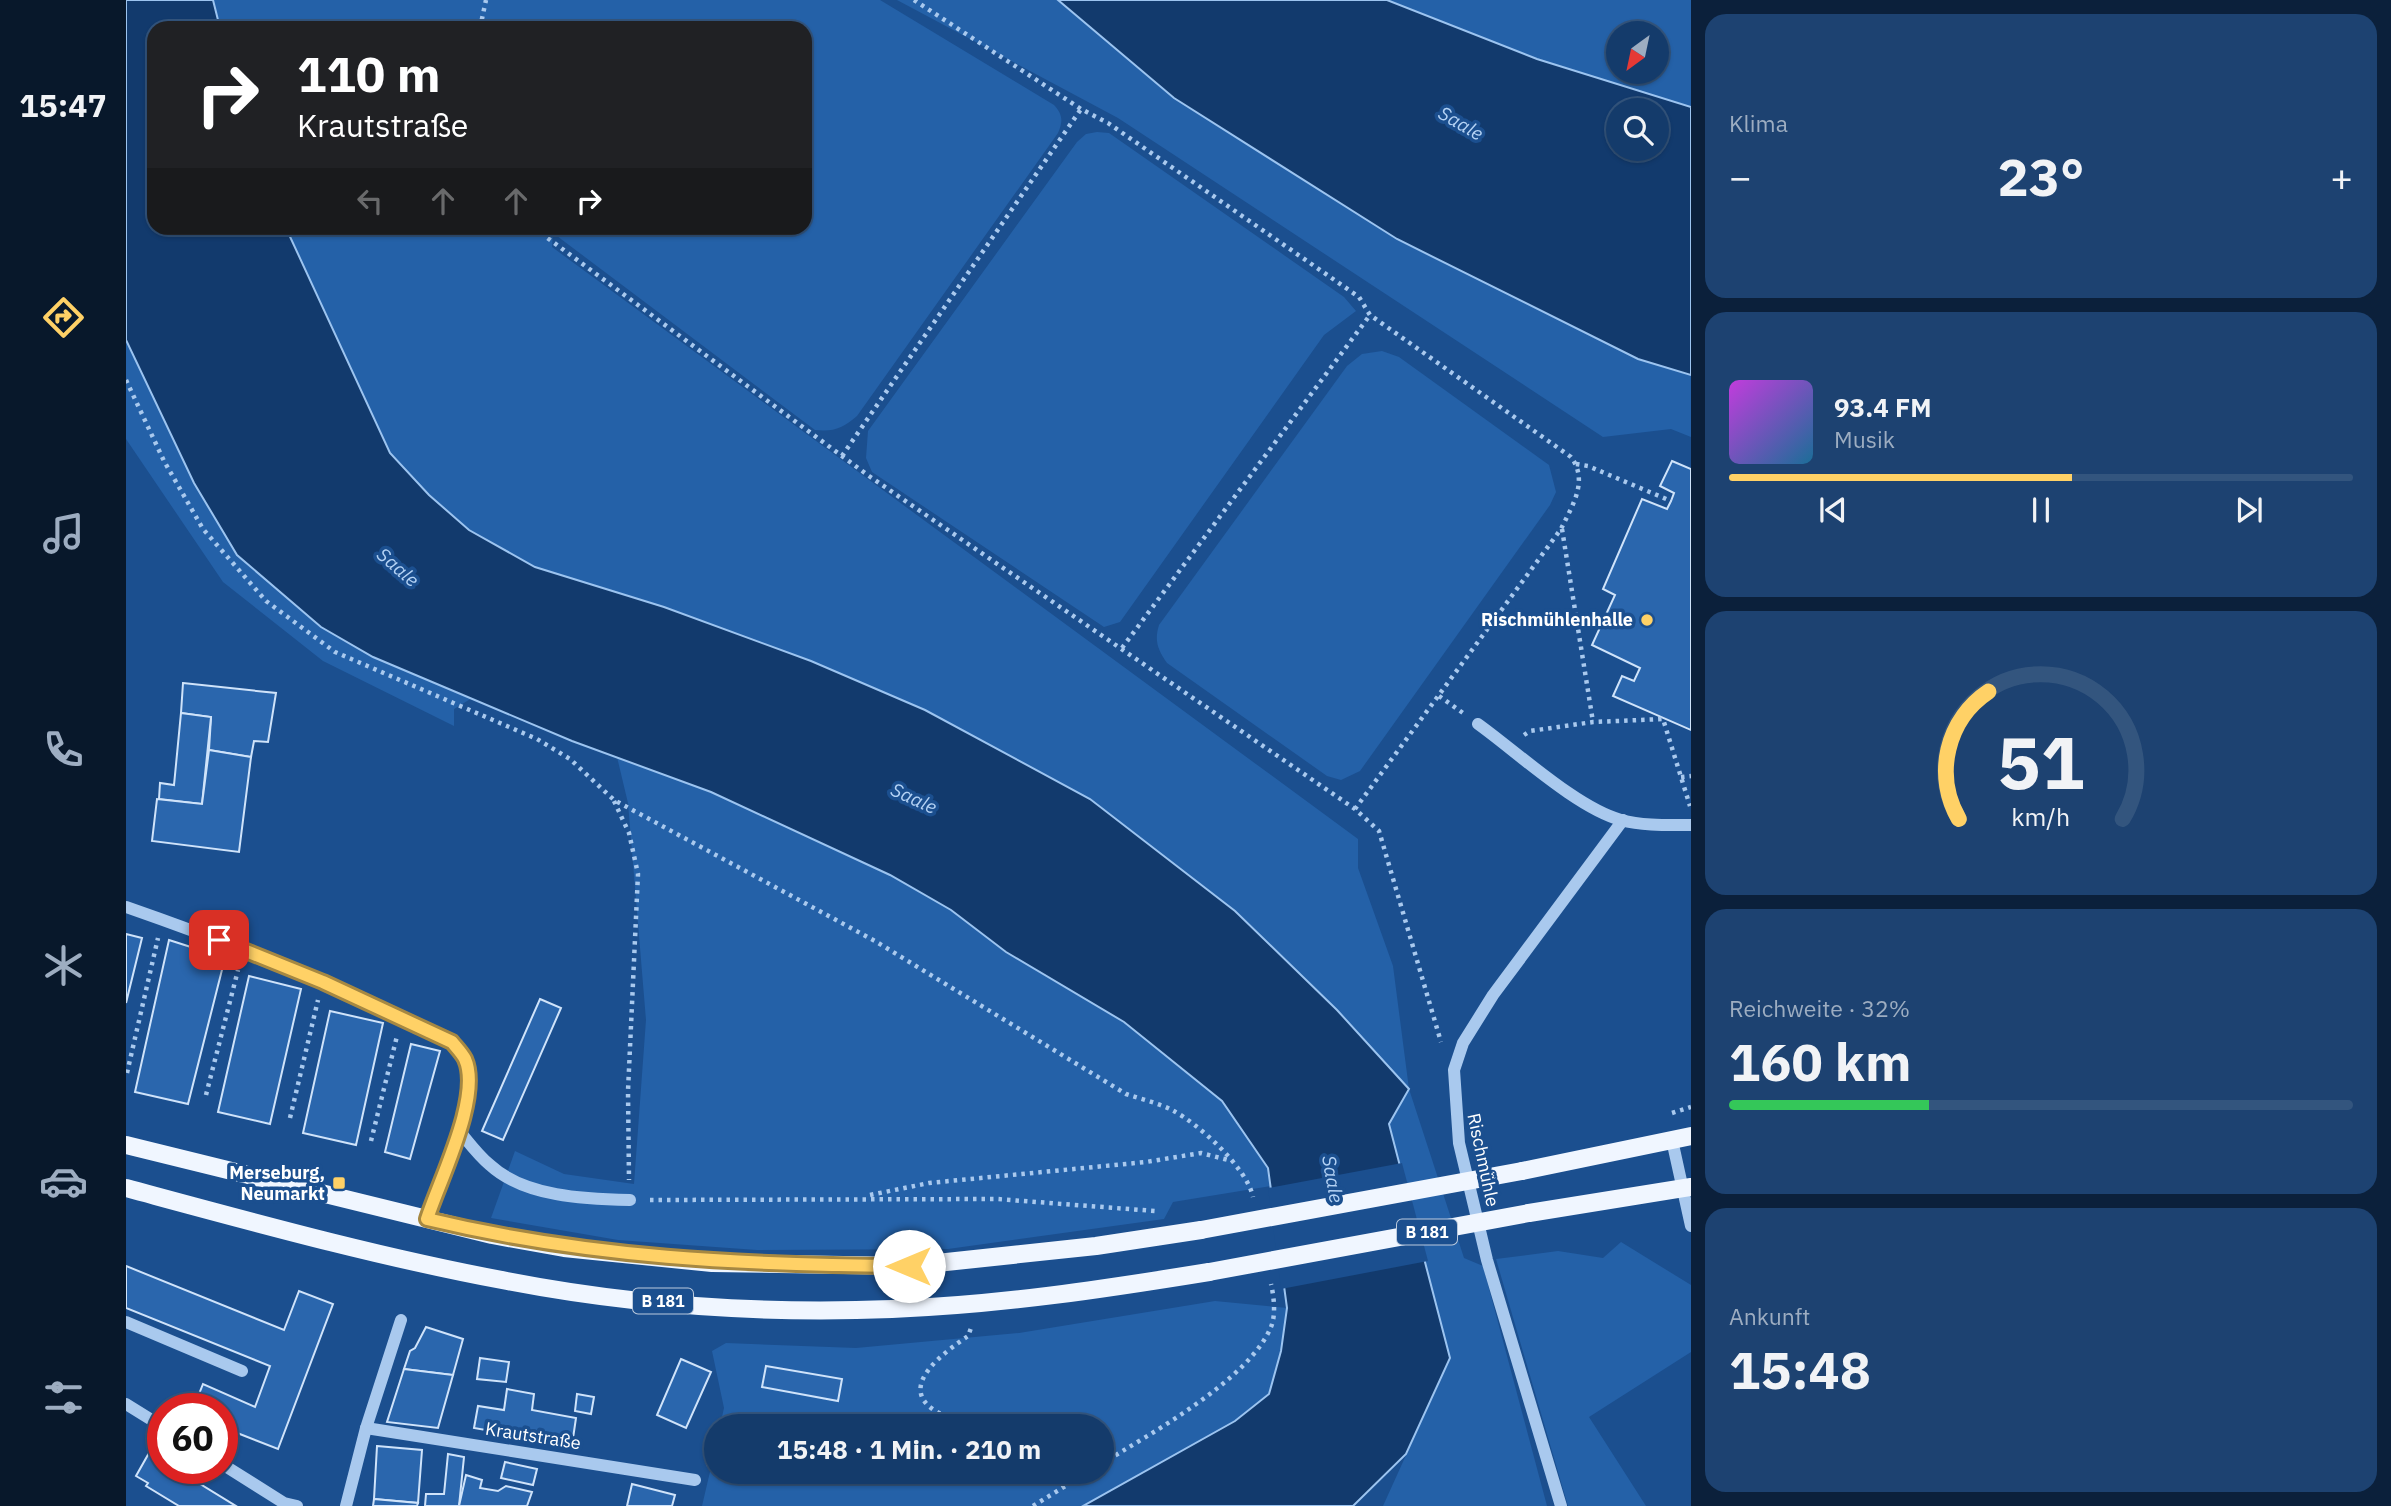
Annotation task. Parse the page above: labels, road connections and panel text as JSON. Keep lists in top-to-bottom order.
{
  "streets": {
    "main road": ["B 181"],
    "street": ["Rischmühle", "Krautstraße"]
  },
  "water": ["Saale"],
  "places": {
    "other": ["Rischmühlenhalle"],
    "transit": ["Merseburg, Neumarkt"]
  },
  "north": "bottom left",
  "page": {
    "tabs": "15:47",
    "tile": [
      "Klima",
      ["Reichweite · 32%", "160 km"],
      ["Ankunft", "15:48"]
    ],
    "turn": ["110 m", "Krautstraße"],
    "heat": ["−", "23°", "+"],
    "song": ["93.4 FM", "Musik"],
    "limit": "60",
    "trip": "15:48 · 1 Min. · 210 m",
    "gauge": ["51", "km/h"]
  }
}
